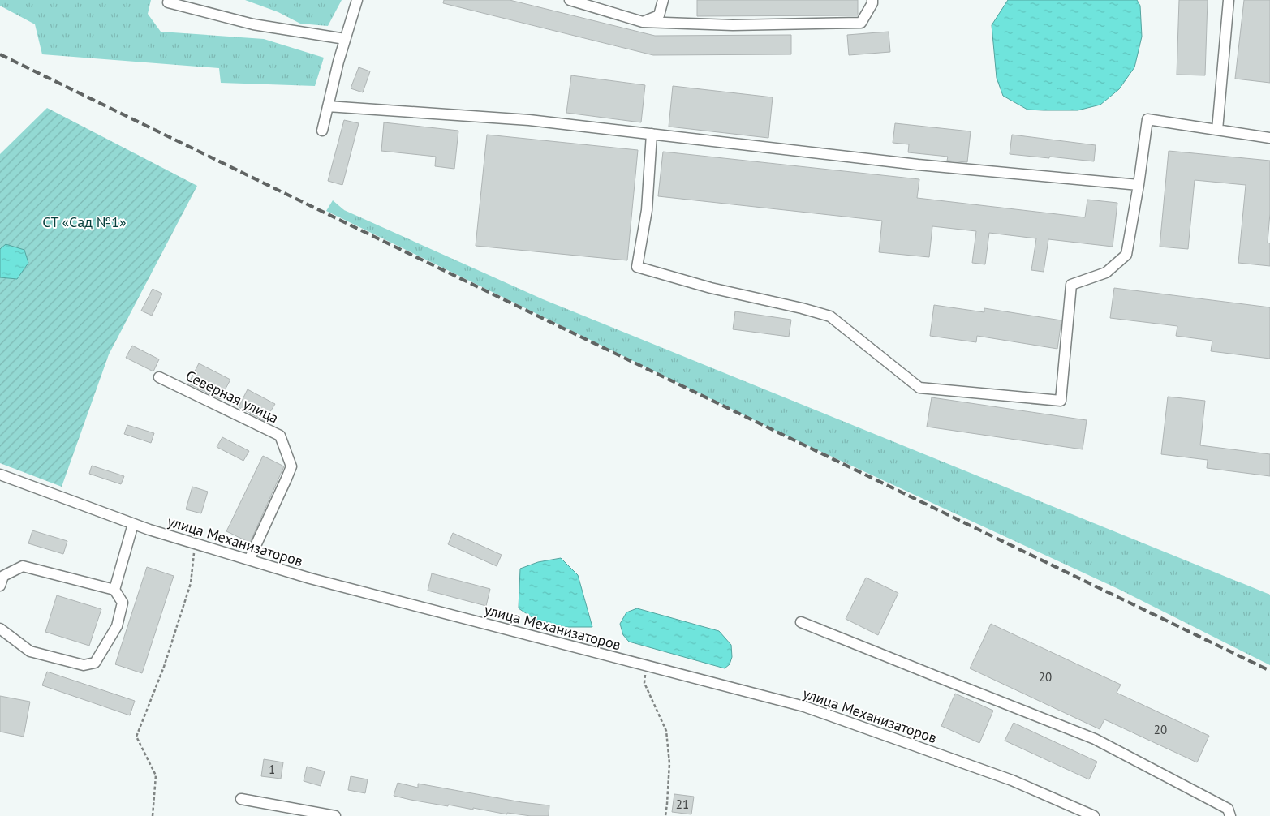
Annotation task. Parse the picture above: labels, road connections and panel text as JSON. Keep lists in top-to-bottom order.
{
  "streets": {
    "street": ["Северная улица", "улица Механизаторов"]
  },
  "crossings": [
    ["Северная улица", "улица Механизаторов"]
  ],
  "parks": ["СТ «Сад №1»"],
  "house_numbers": [
    "20",
    "20",
    "1",
    "21"
  ]
}
